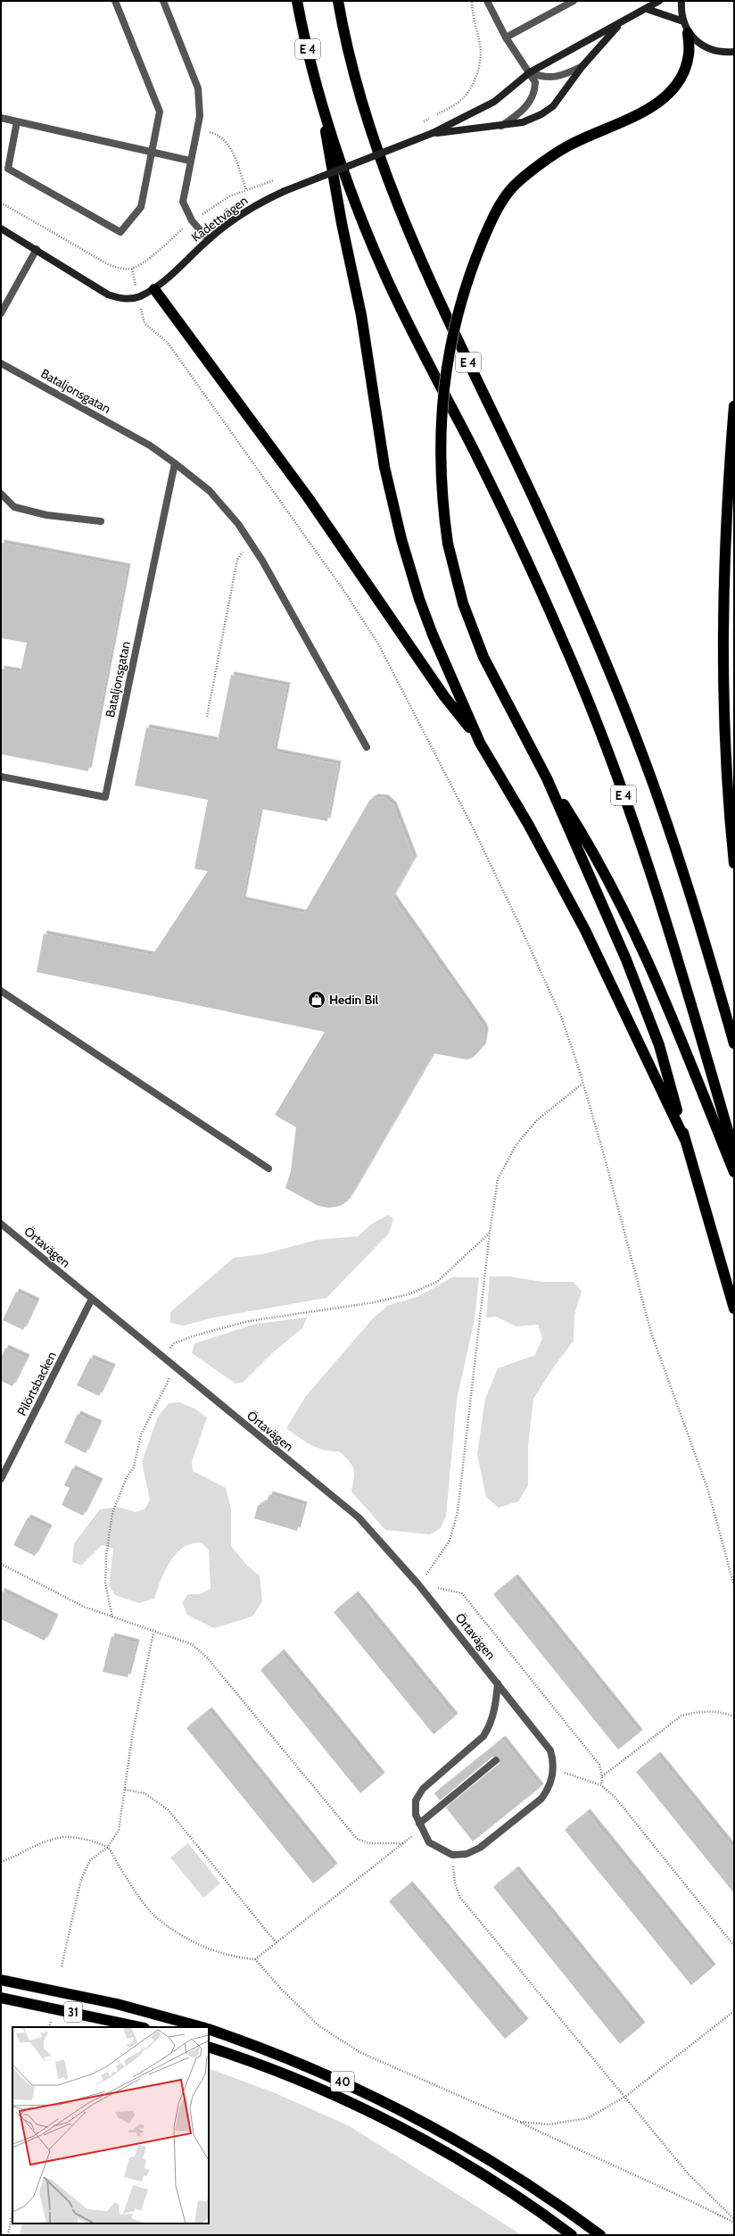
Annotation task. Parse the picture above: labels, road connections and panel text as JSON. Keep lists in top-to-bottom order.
{
  "streets": {
    "highway": ["E 4", "31", "40"],
    "street": [
      "Kadettvägen",
      "Bataljonsgatan",
      "Örtavägen",
      "Pilörtsbacken"
    ]
  },
  "crossings": [
    ["Örtavägen", "Pilörtsbacken"]
  ],
  "places": {
    "shop": ["Hedin Bil"]
  }
}
